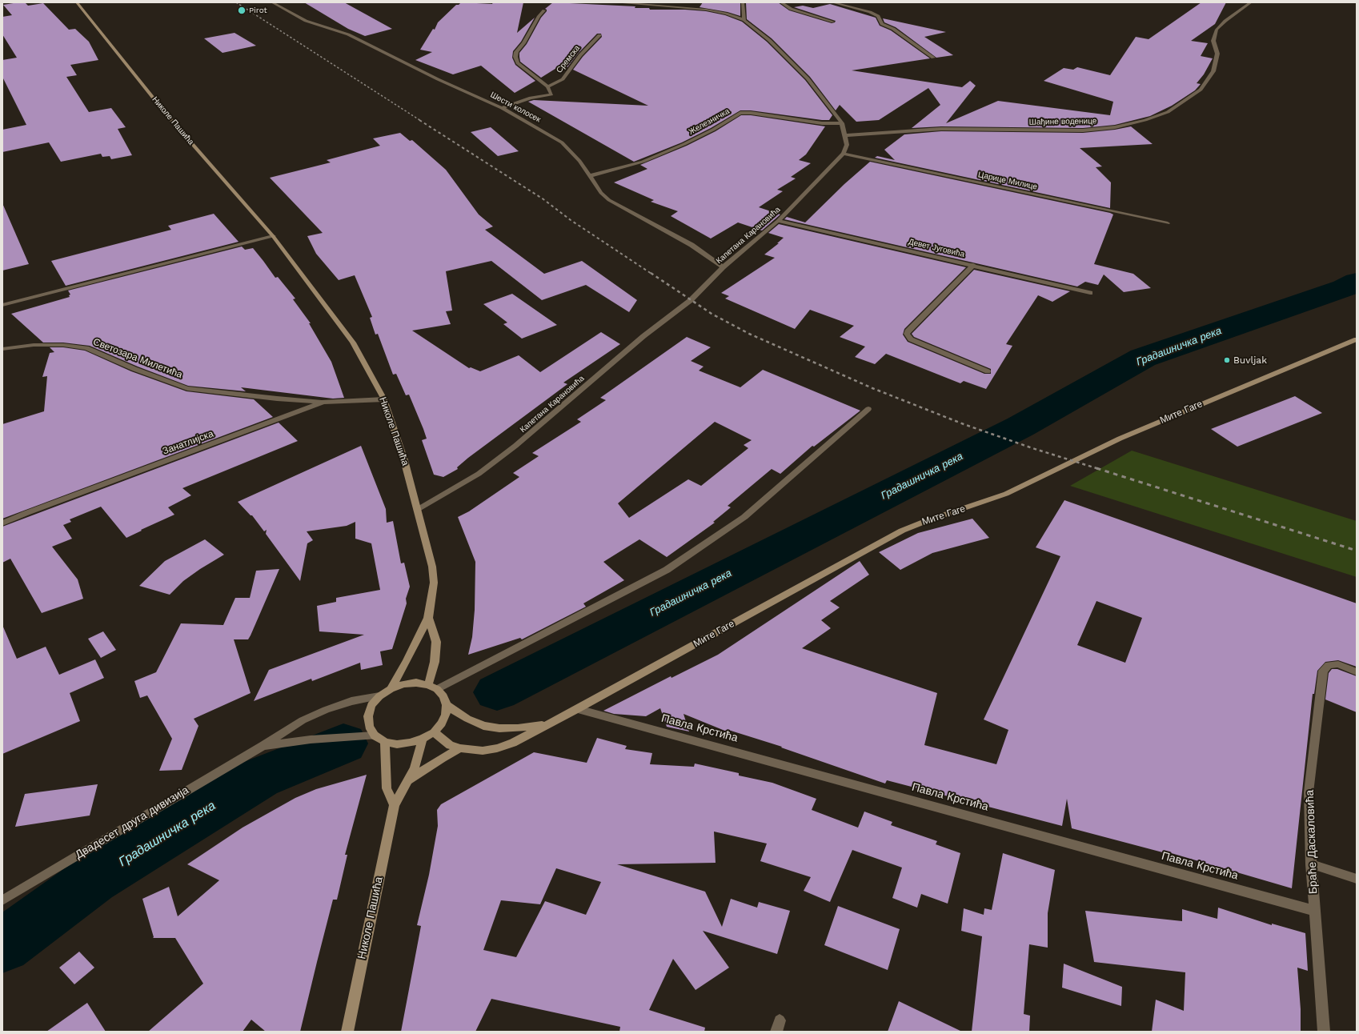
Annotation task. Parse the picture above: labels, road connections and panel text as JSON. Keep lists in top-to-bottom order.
{
  "streets": {
    "main road": ["Николе Пашића", "Мите Гаге"],
    "street": [
      "Сремска",
      "Шести колосек",
      "Железничка",
      "Шађине воденице",
      "Царице Милице",
      "Капетана Карановића",
      "Девет Југовића",
      "Светозара Милетића",
      "Занатлијска",
      "Павла Крстића",
      "Двадесет друга дивизија",
      "Браће Даскаловића"
    ]
  },
  "crossings": [
    ["Шести колосек", "Железничка"],
    ["Шести колосек", "Капетана Карановића"],
    ["Николе Пашића", "Капетана Карановића"],
    ["Николе Пашића", "Мите Гаге"],
    ["Николе Пашића", "Занатлијска"],
    ["Николе Пашића", "Двадесет друга дивизија"],
    ["Царице Милице", "Капетана Карановића"],
    ["Капетана Карановића", "Девет Југовића"],
    ["Светозара Милетића", "Занатлијска"],
    ["Мите Гаге", "Павла Крстића"],
    ["Мите Гаге", "Двадесет друга дивизија"],
    ["Павла Крстића", "Браће Даскаловића"]
  ],
  "water": ["Градашничка река"],
  "places": ["Pirot", "Buvljak"]
}
